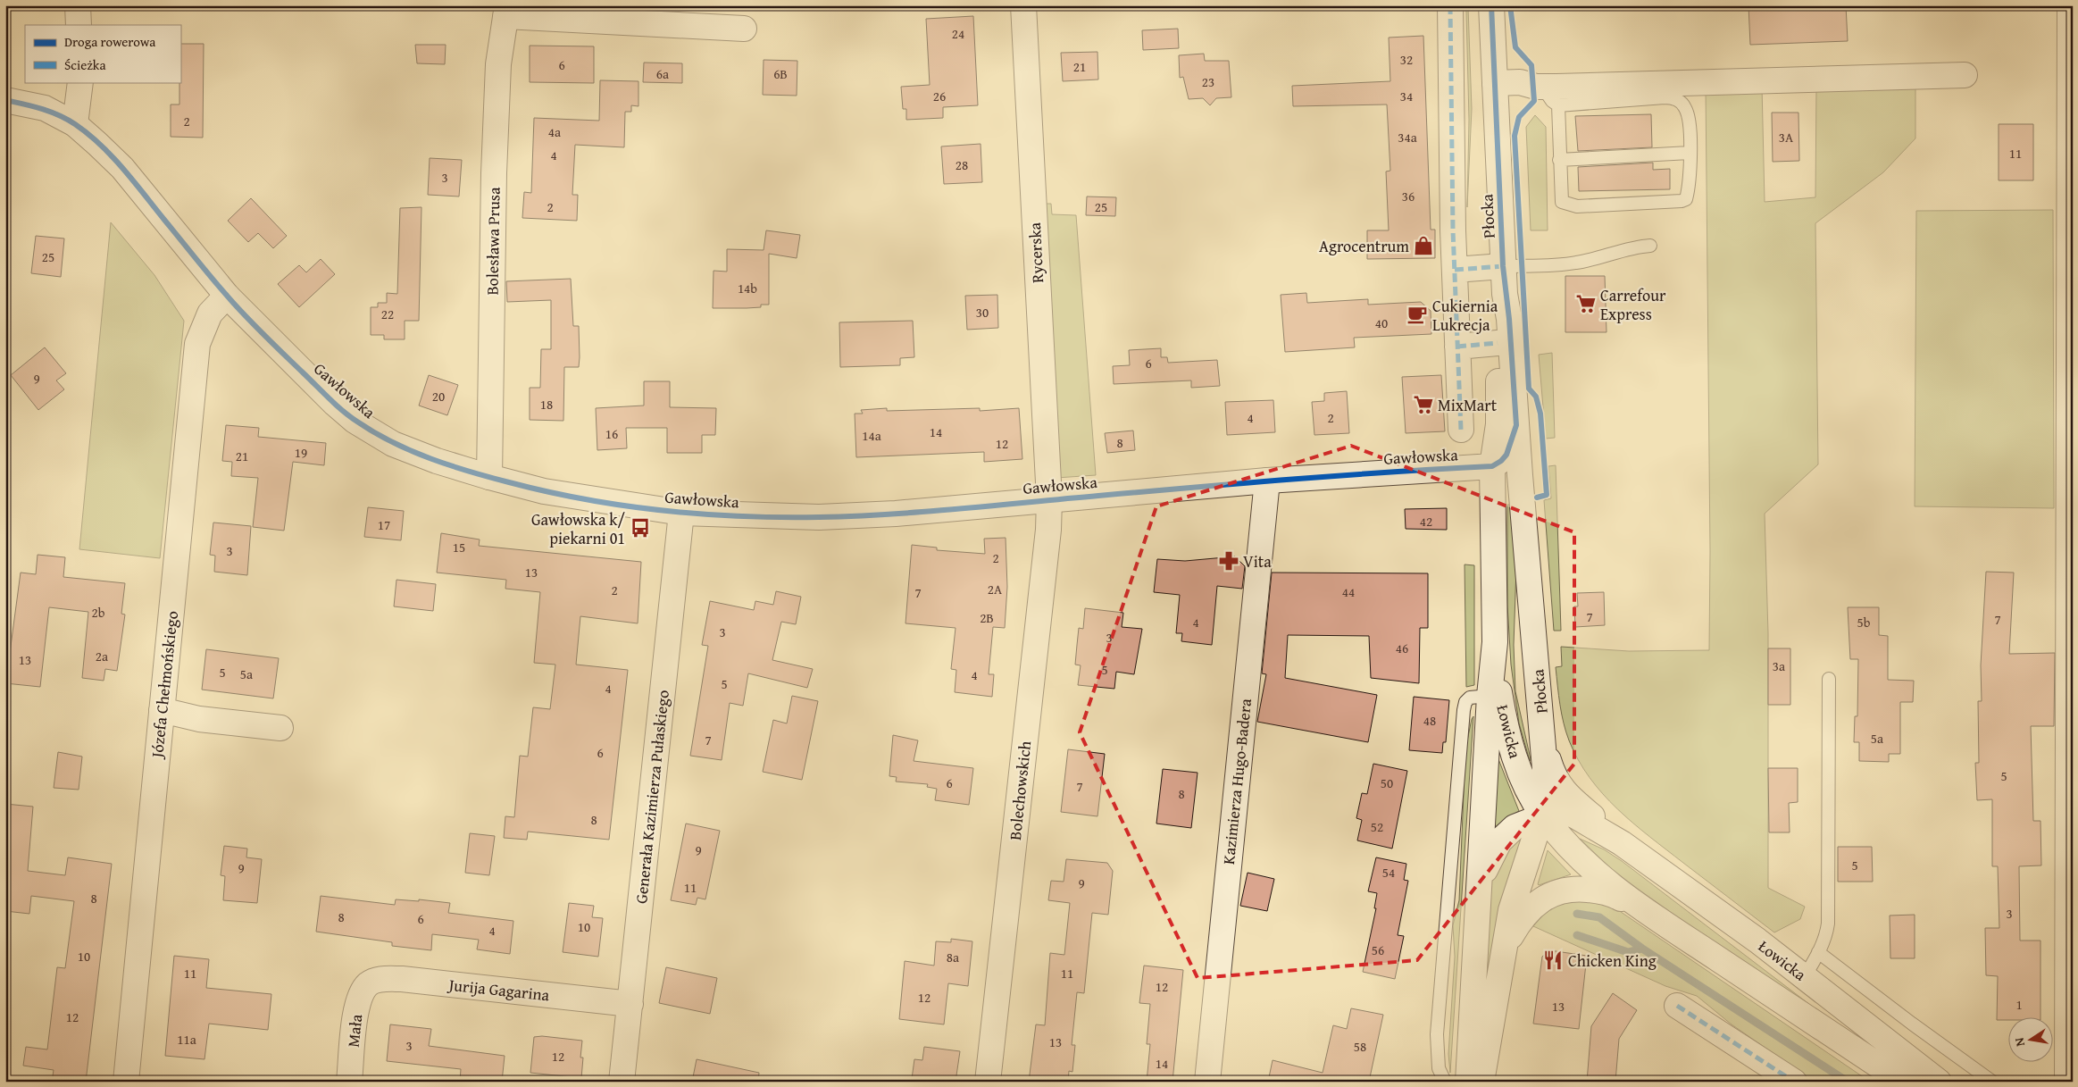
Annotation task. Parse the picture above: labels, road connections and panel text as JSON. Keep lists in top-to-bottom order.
{
  "streets": {
    "street": [
      "Płocka",
      "Bolesława Prusa",
      "Rycerska",
      "Gawłowska",
      "Józefa Chełmońskiego",
      "Łowicka",
      "Kazimierza Hugo-Badera",
      "Bolechowskich",
      "Generała Kazimierza Pułaskiego",
      "Jurija Gagarina",
      "Mała"
    ]
  },
  "crossings": [
    ["Płocka", "Gawłowska"],
    ["Płocka", "Łowicka"],
    ["Bolesława Prusa", "Gawłowska"],
    ["Rycerska", "Gawłowska"],
    ["Rycerska", "Bolechowskich"],
    ["Gawłowska", "Józefa Chełmońskiego"],
    ["Gawłowska", "Kazimierza Hugo-Badera"],
    ["Gawłowska", "Bolechowskich"],
    ["Gawłowska", "Generała Kazimierza Pułaskiego"],
    ["Generała Kazimierza Pułaskiego", "Jurija Gagarina"],
    ["Jurija Gagarina", "Mała"]
  ],
  "places": {
    "shop": ["Agrocentrum"],
    "supermarket": ["Carrefour Express", "MixMart"],
    "cafe": ["Cukiernia Lukrecja"],
    "bus stop": ["Gawłowska k/ piekarni 01"],
    "pharmacy": ["Vita"],
    "restaurant": ["Chicken King"]
  },
  "house_numbers": [
    "24",
    "32",
    "6",
    "21",
    "6a",
    "6B",
    "23",
    "26",
    "34",
    "2",
    "4a",
    "34a",
    "3A",
    "11",
    "4",
    "28",
    "3",
    "36",
    "2",
    "25",
    "25",
    "14b",
    "30",
    "22",
    "40",
    "6",
    "9",
    "20",
    "18",
    "4",
    "2",
    "14",
    "16",
    "14a",
    "8",
    "12",
    "19",
    "21",
    "42",
    "17",
    "15",
    "3",
    "2",
    "13",
    "2A",
    "2",
    "44",
    "7",
    "2b",
    "7",
    "2B",
    "7",
    "4",
    "5b",
    "3",
    "3",
    "46",
    "2a",
    "13",
    "3a",
    "5",
    "5",
    "5a",
    "4",
    "5",
    "4",
    "48",
    "5a",
    "7",
    "6",
    "5",
    "6",
    "50",
    "7",
    "8",
    "8",
    "52",
    "9",
    "5",
    "9",
    "54",
    "9",
    "11",
    "8",
    "3",
    "8",
    "6",
    "10",
    "4",
    "56",
    "10",
    "8a",
    "11",
    "11",
    "12",
    "12",
    "1",
    "13",
    "12",
    "11a",
    "13",
    "3",
    "58",
    "12",
    "14"
  ],
  "legend": ["Droga rowerowa", "Ścieżka"],
  "north": "left"
}
